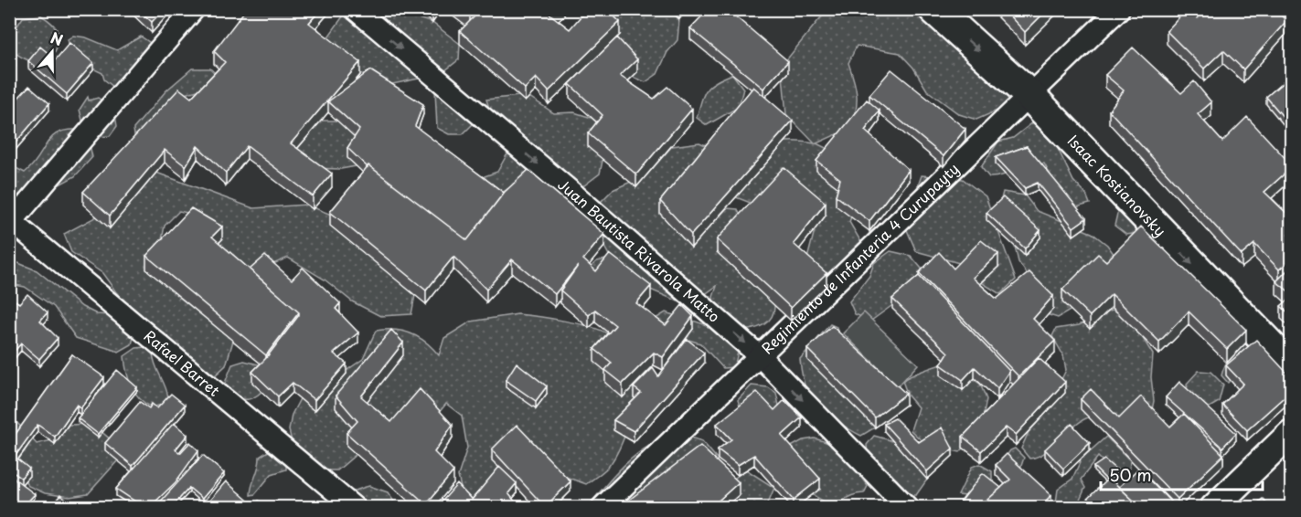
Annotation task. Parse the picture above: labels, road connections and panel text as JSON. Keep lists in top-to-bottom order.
{
  "streets": {
    "main road": ["Isaac Kostianovsky"],
    "street": ["Juan Bautista Rivarola Matto", "Regimiento de Infanteria 4 Curupayty", "Rafael Barret"]
  },
  "crossings": [
    ["Isaac Kostianovsky", "Regimiento de Infanteria 4 Curupayty"],
    ["Juan Bautista Rivarola Matto", "Regimiento de Infanteria 4 Curupayty"]
  ],
  "one_way": ["Isaac Kostianovsky", "Juan Bautista Rivarola Matto"],
  "scale_bar": "50 m",
  "north": "top"
}
